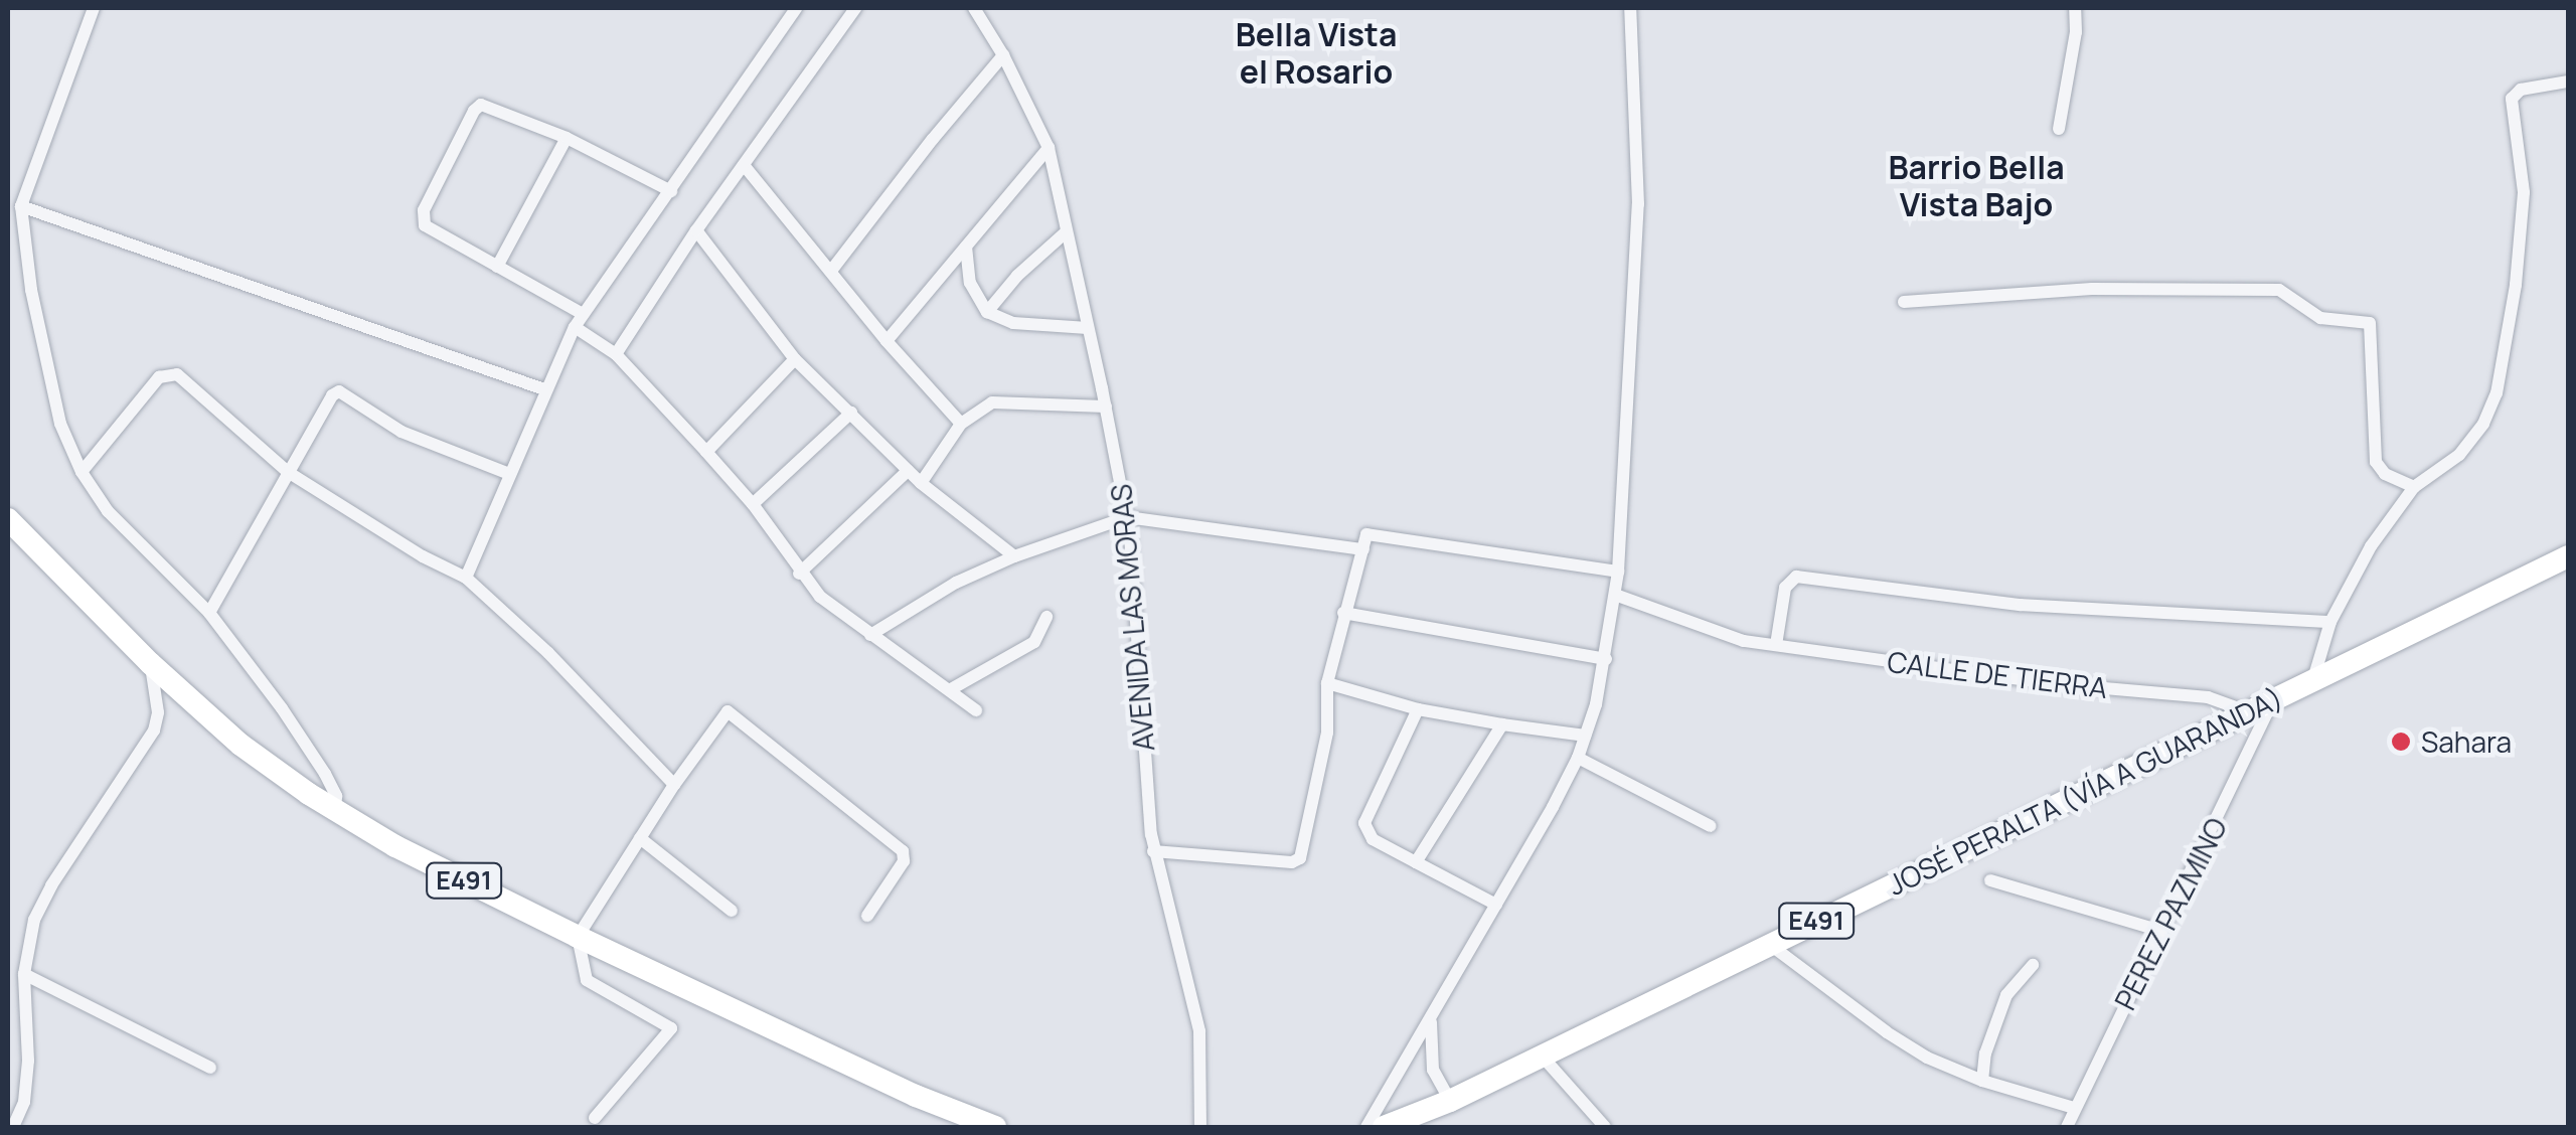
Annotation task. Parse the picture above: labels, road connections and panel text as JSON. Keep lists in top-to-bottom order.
{
  "streets": {
    "highway": ["JOSÉ PERALTA (VÍA A GUARANDA)", "E491"],
    "street": ["AVENIDA LAS MORAS", "CALLE DE TIERRA", "PEREZ PAZMINO"]
  },
  "crossings": [
    ["CALLE DE TIERRA", "JOSÉ PERALTA (VÍA A GUARANDA)"],
    ["JOSÉ PERALTA (VÍA A GUARANDA)", "PEREZ PAZMINO"]
  ],
  "districts": ["Bella Vista el Rosario", "Barrio Bella Vista Bajo"],
  "places": ["Sahara"]
}
